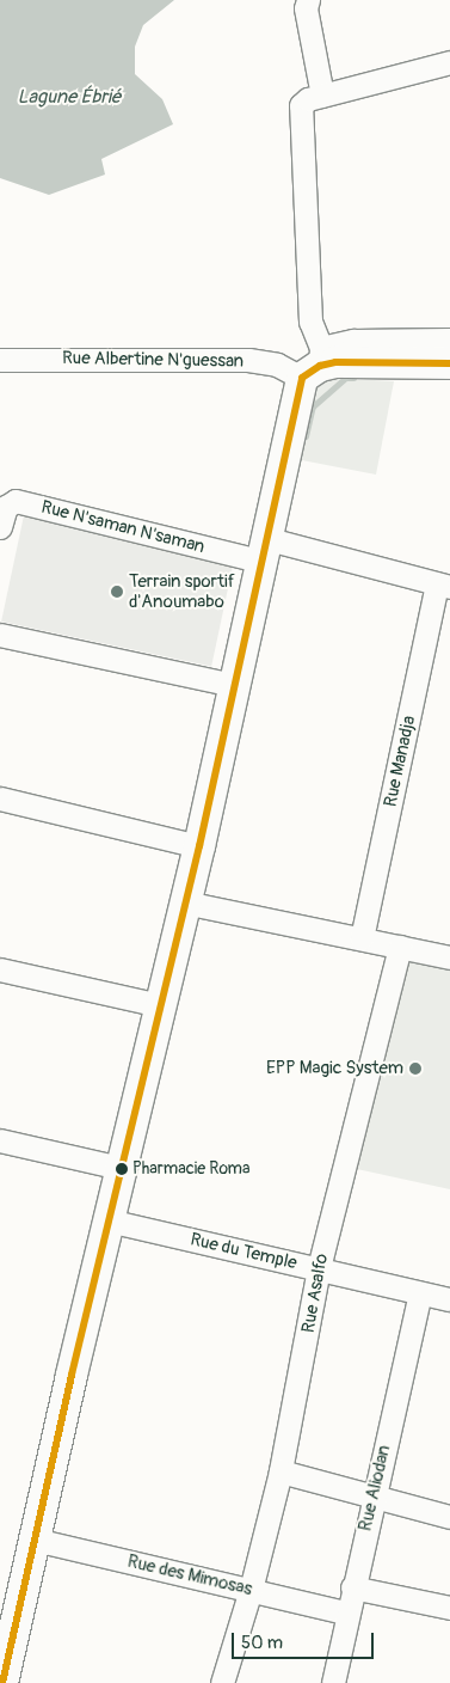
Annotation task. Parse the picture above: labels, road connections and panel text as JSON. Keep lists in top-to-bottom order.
{
  "streets": {
    "street": [
      "Rue Albertine N'guessan",
      "Rue N'saman N'saman",
      "Rue Manadja",
      "Rue du Temple",
      "Rue Asalfo",
      "Rue Aliodan",
      "Rue des Mimosas"
    ]
  },
  "crossings": [
    ["Rue N'saman N'saman", "Rue Manadja"],
    ["Rue du Temple", "Rue Asalfo"],
    ["Rue du Temple", "Rue Aliodan"],
    ["Rue Asalfo", "Rue des Mimosas"],
    ["Rue Aliodan", "Rue des Mimosas"]
  ],
  "water": ["Lagune Ébrié"],
  "places": ["Terrain sportif d'Anoumabo", "EPP Magic System", "Pharmacie Roma"],
  "lines": ["transit line 50"],
  "scale_bar": "50 m"
}
